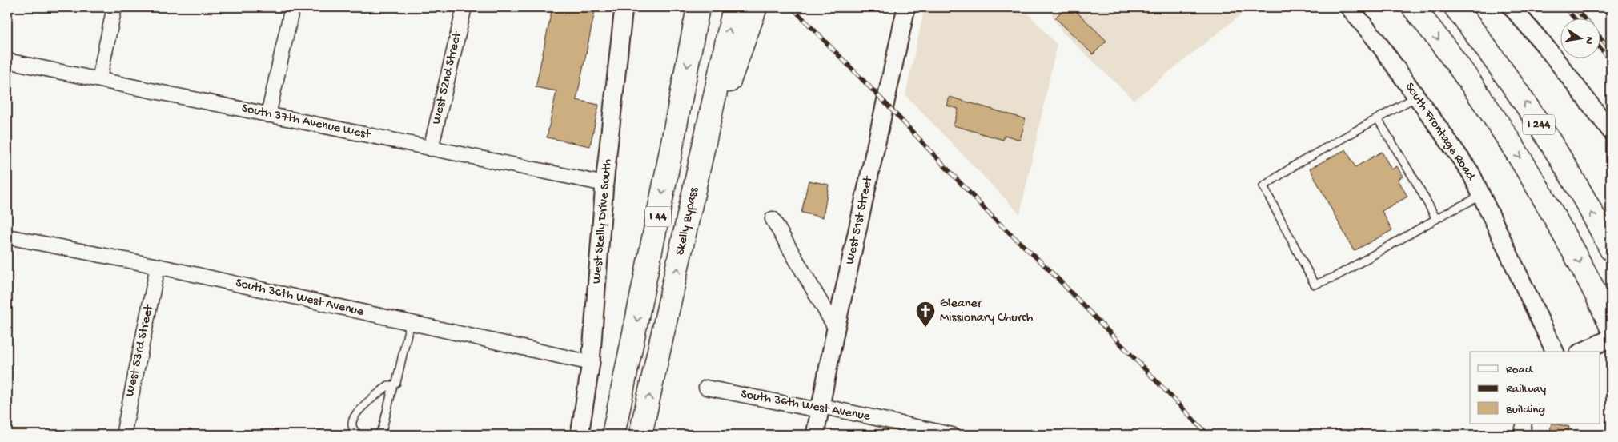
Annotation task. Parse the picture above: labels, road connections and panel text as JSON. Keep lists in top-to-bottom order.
{
  "streets": {
    "highway": ["I 244", "I 44", "Skelly Bypass"],
    "street": [
      "West 52nd Street",
      "South 37th Avenue West",
      "South Frontage Road",
      "West 51st Street",
      "West Skelly Drive South",
      "South 36th West Avenue",
      "West 53rd Street"
    ]
  },
  "crossings": [
    ["West 52nd Street", "South 37th Avenue West"],
    ["South 37th Avenue West", "West Skelly Drive South"],
    ["West 51st Street", "South 36th West Avenue"],
    ["West Skelly Drive South", "South 36th West Avenue"],
    ["South 36th West Avenue", "West 53rd Street"]
  ],
  "places": {
    "church": ["Gleaner Missionary Church"]
  },
  "legend": ["Road", "Railway", "Building"],
  "north": "right"
}
